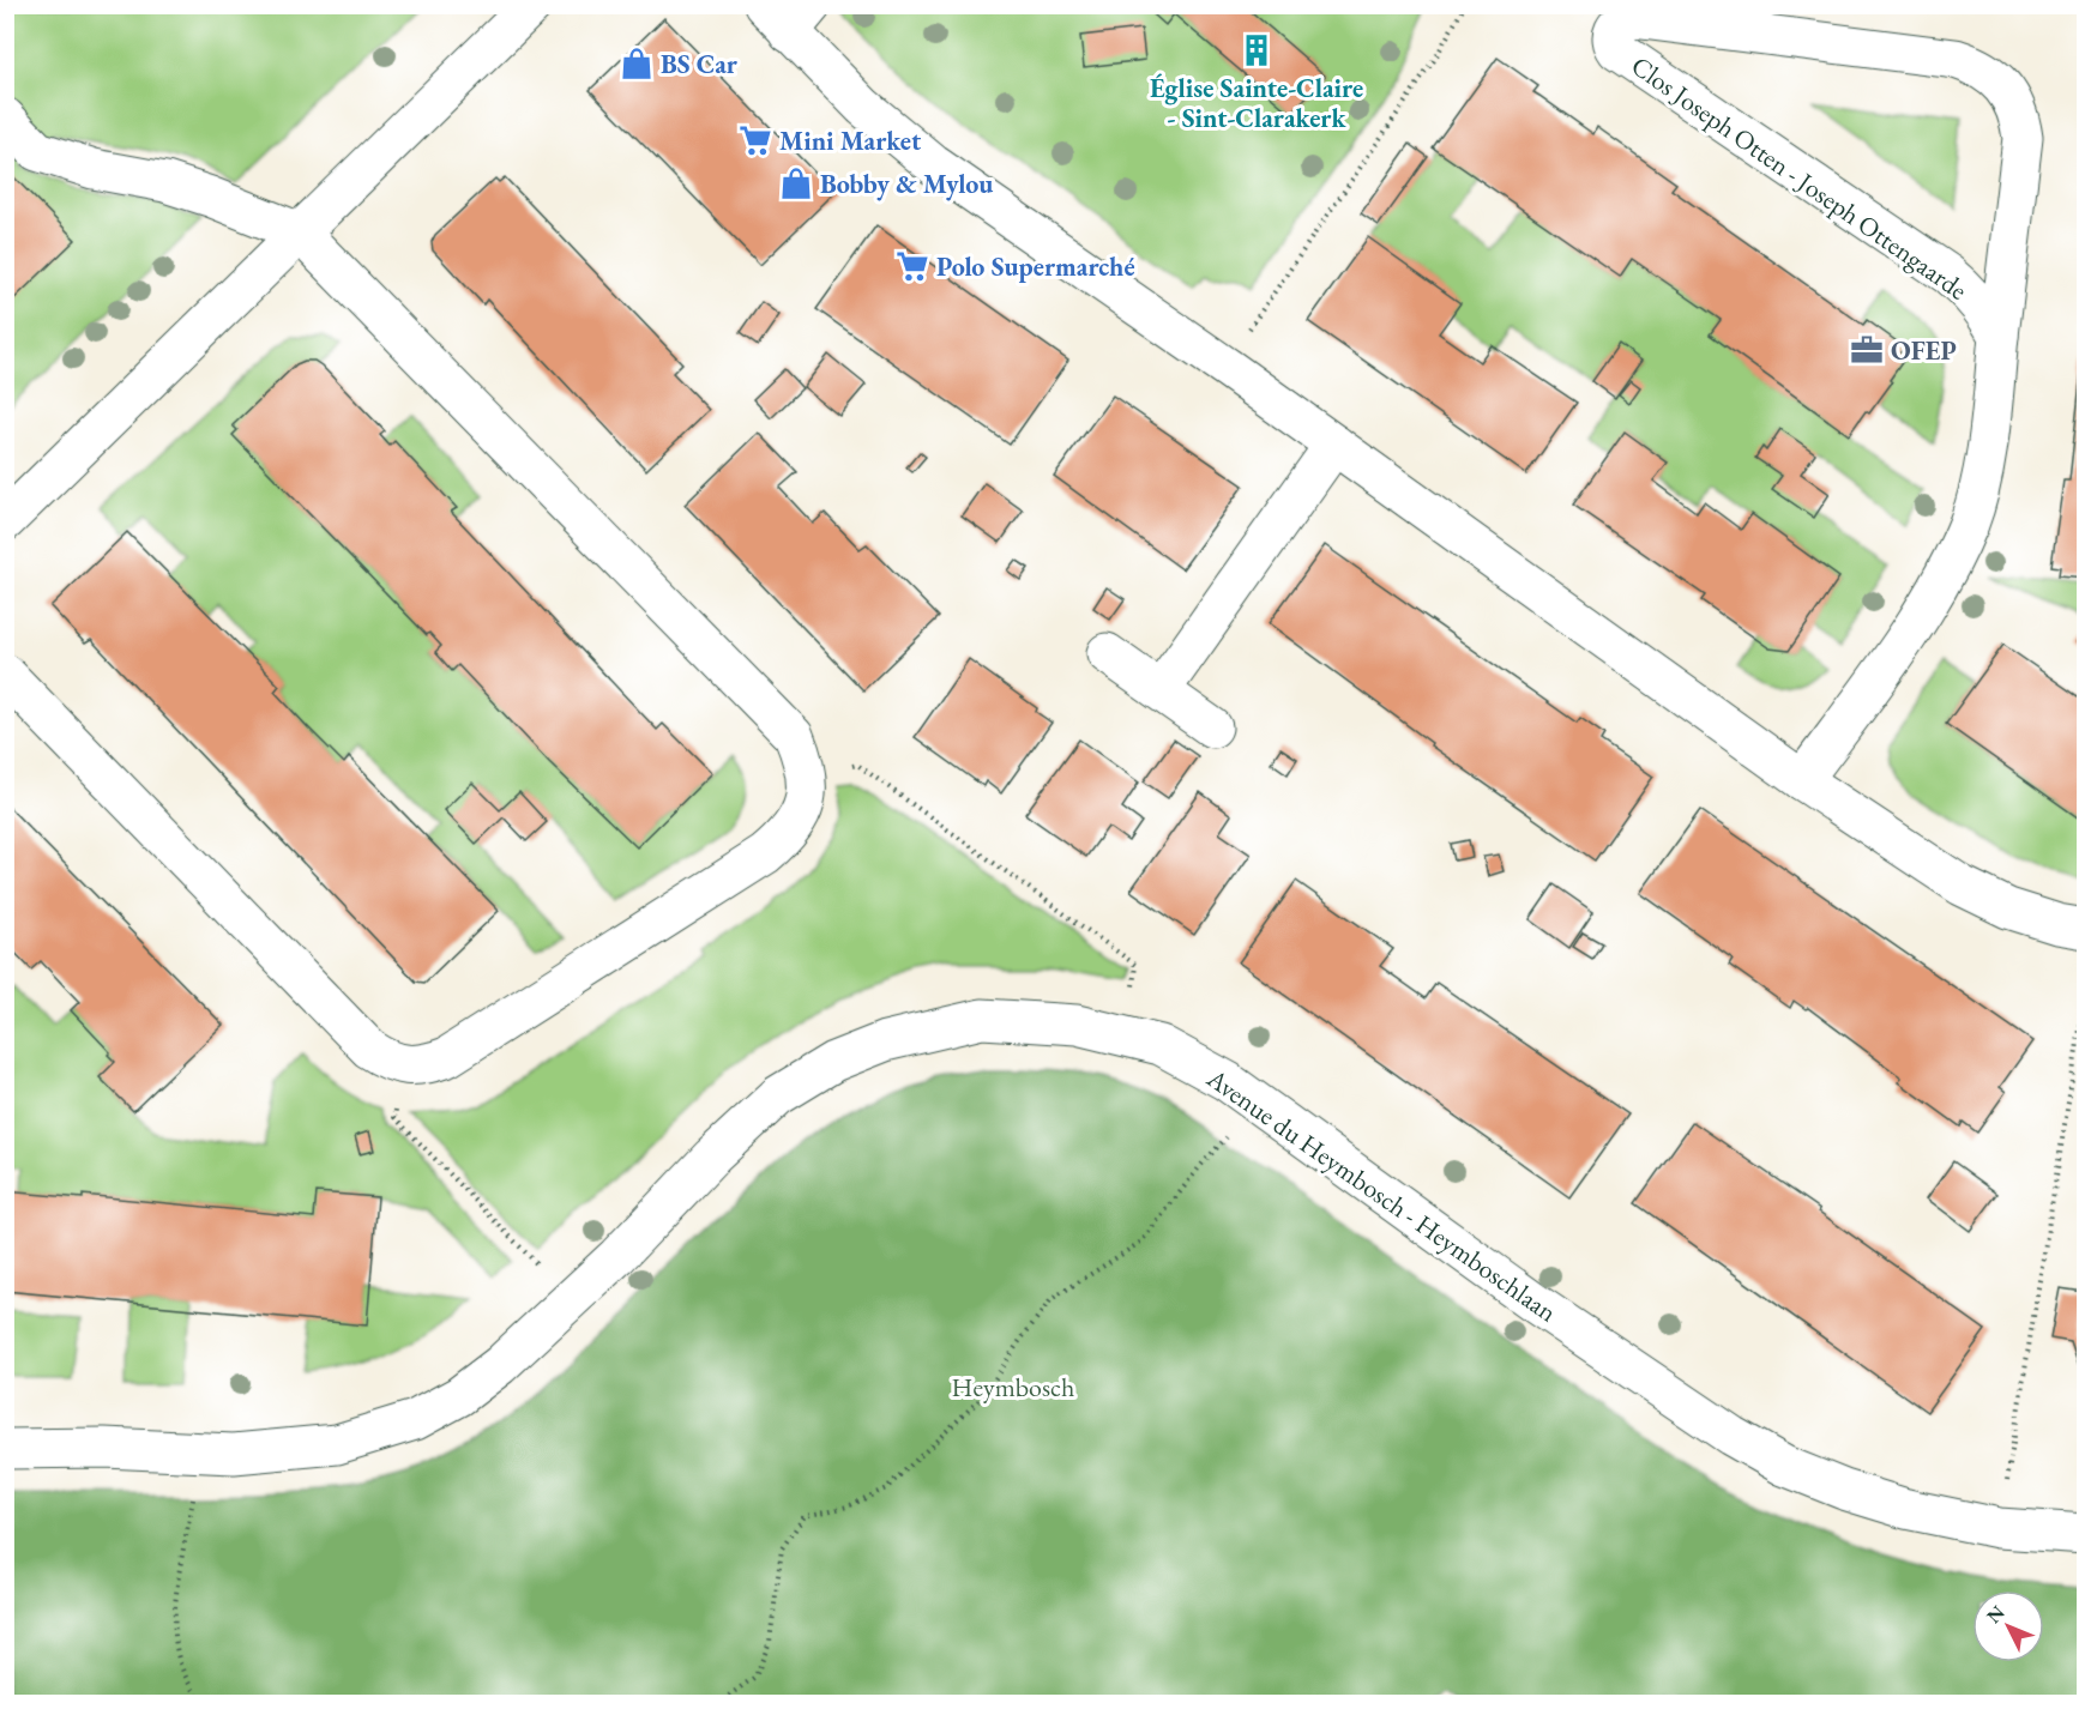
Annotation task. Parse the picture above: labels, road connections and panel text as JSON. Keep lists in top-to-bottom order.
{
  "streets": {
    "street": ["Clos Joseph Otten - Joseph Ottengaarde", "Avenue du Heymbosch - Heymboschlaan"]
  },
  "parks": ["Heymbosch"],
  "places": {
    "building": ["Église Sainte-Claire - Sint-Clarakerk"],
    "shop": ["BS Car", "Bobby & Mylou"],
    "supermarket": ["Mini Market", "Polo Supermarché"],
    "office": ["OFEP"]
  },
  "north": "top left"
}
